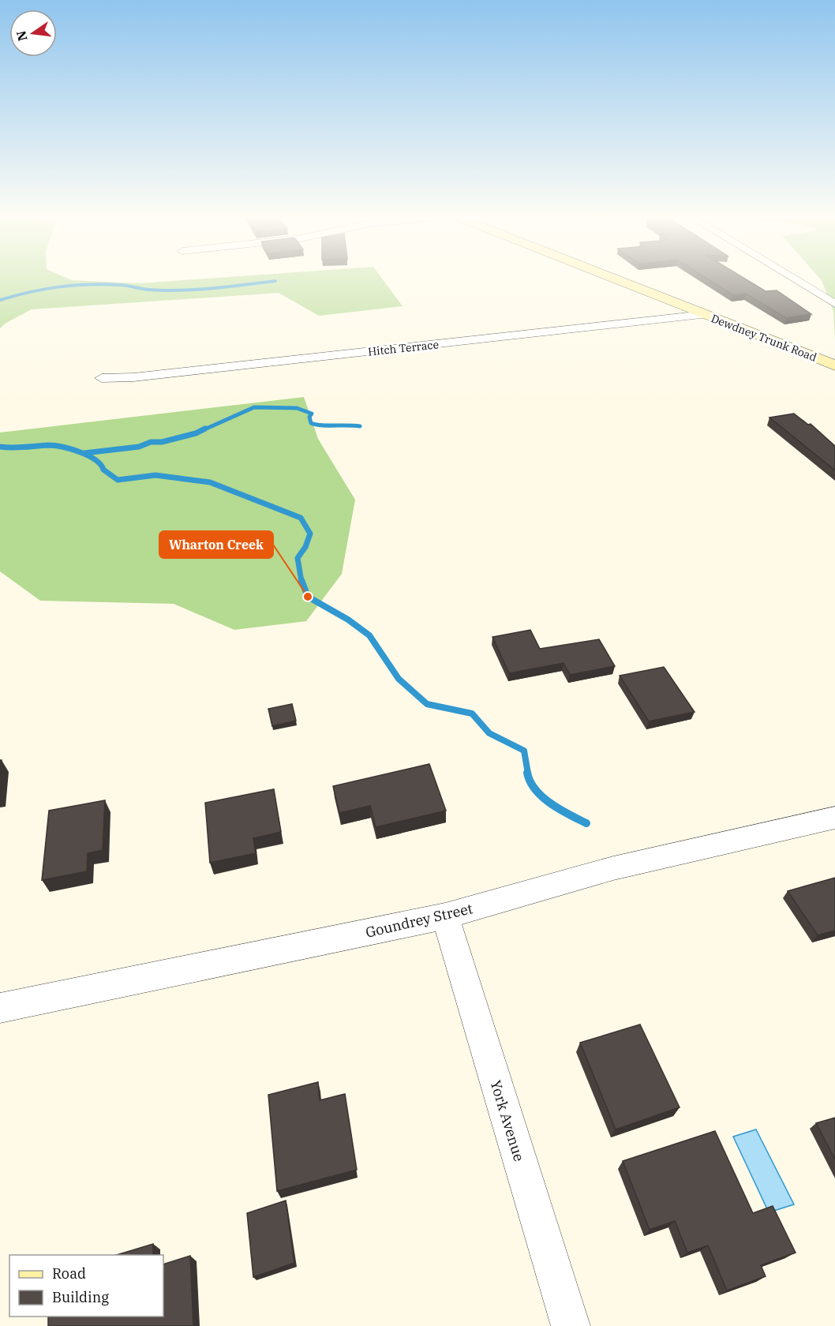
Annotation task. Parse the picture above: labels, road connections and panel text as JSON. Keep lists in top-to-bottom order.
{
  "streets": {
    "main road": ["Dewdney Trunk Road"],
    "street": ["Hitch Terrace", "Goundrey Street", "York Avenue"]
  },
  "crossings": [
    ["Dewdney Trunk Road", "Hitch Terrace"],
    ["Goundrey Street", "York Avenue"]
  ],
  "places": ["Wharton Creek"],
  "legend": ["Road", "Building"],
  "north": "left"
}
